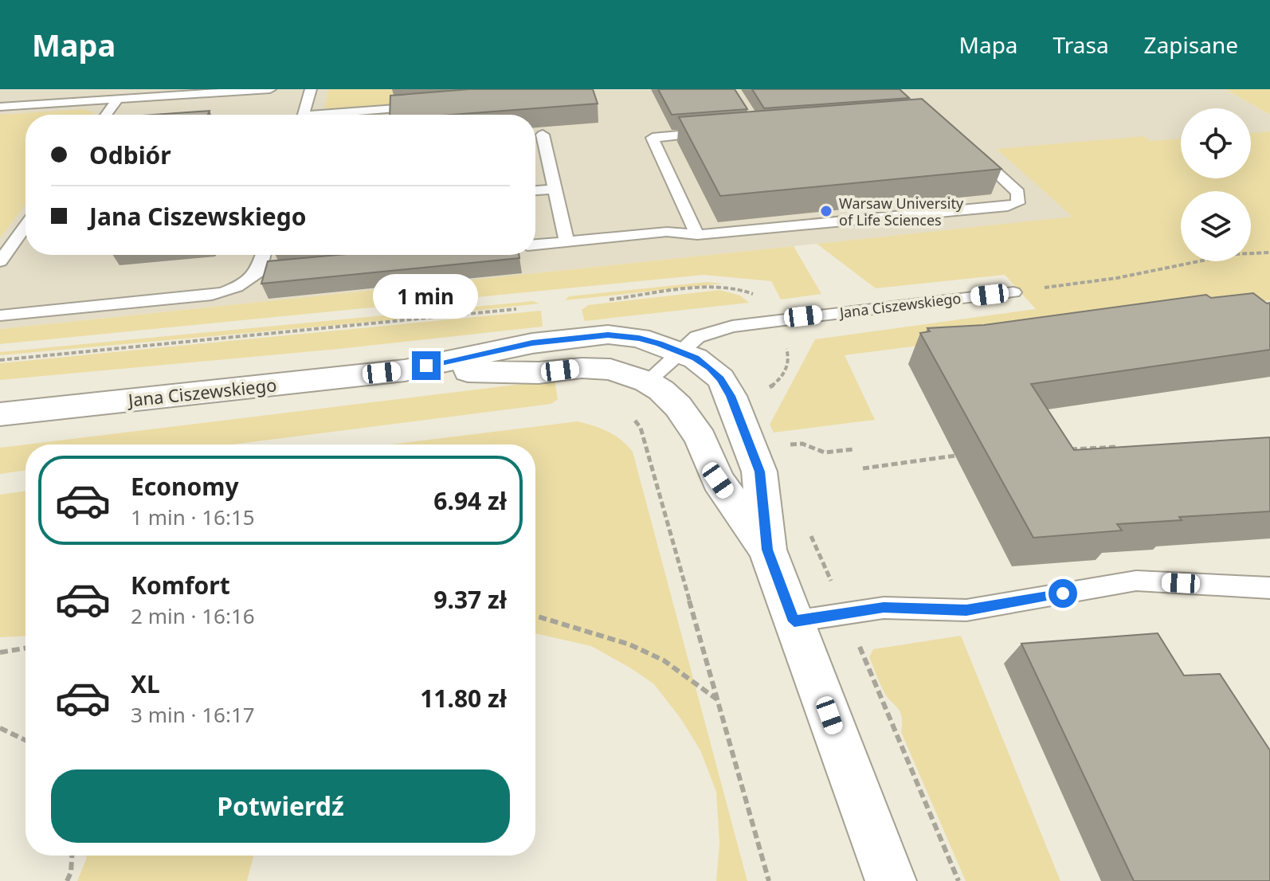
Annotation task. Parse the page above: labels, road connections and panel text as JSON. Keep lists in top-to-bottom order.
{
  "streets": {
    "street": ["Jana Ciszewskiego"]
  },
  "places": ["Warsaw University of Life Sciences"],
  "page": {
    "header": "Mapa",
    "nav": ["Mapa", "Trasa", "Zapisane"],
    "banner": ["Odbiór", "Jana Ciszewskiego"],
    "bubble": "1 min",
    "list": [
      {
        "name": "Economy",
        "note": "1 min · 16:15",
        "value": "6.94 zł"
      },
      {
        "name": "Komfort",
        "note": "2 min · 16:16",
        "value": "9.37 zł"
      },
      {
        "name": "XL",
        "note": "3 min · 16:17",
        "value": "11.80 zł"
      }
    ],
    "buttons": "Potwierdź"
  }
}
